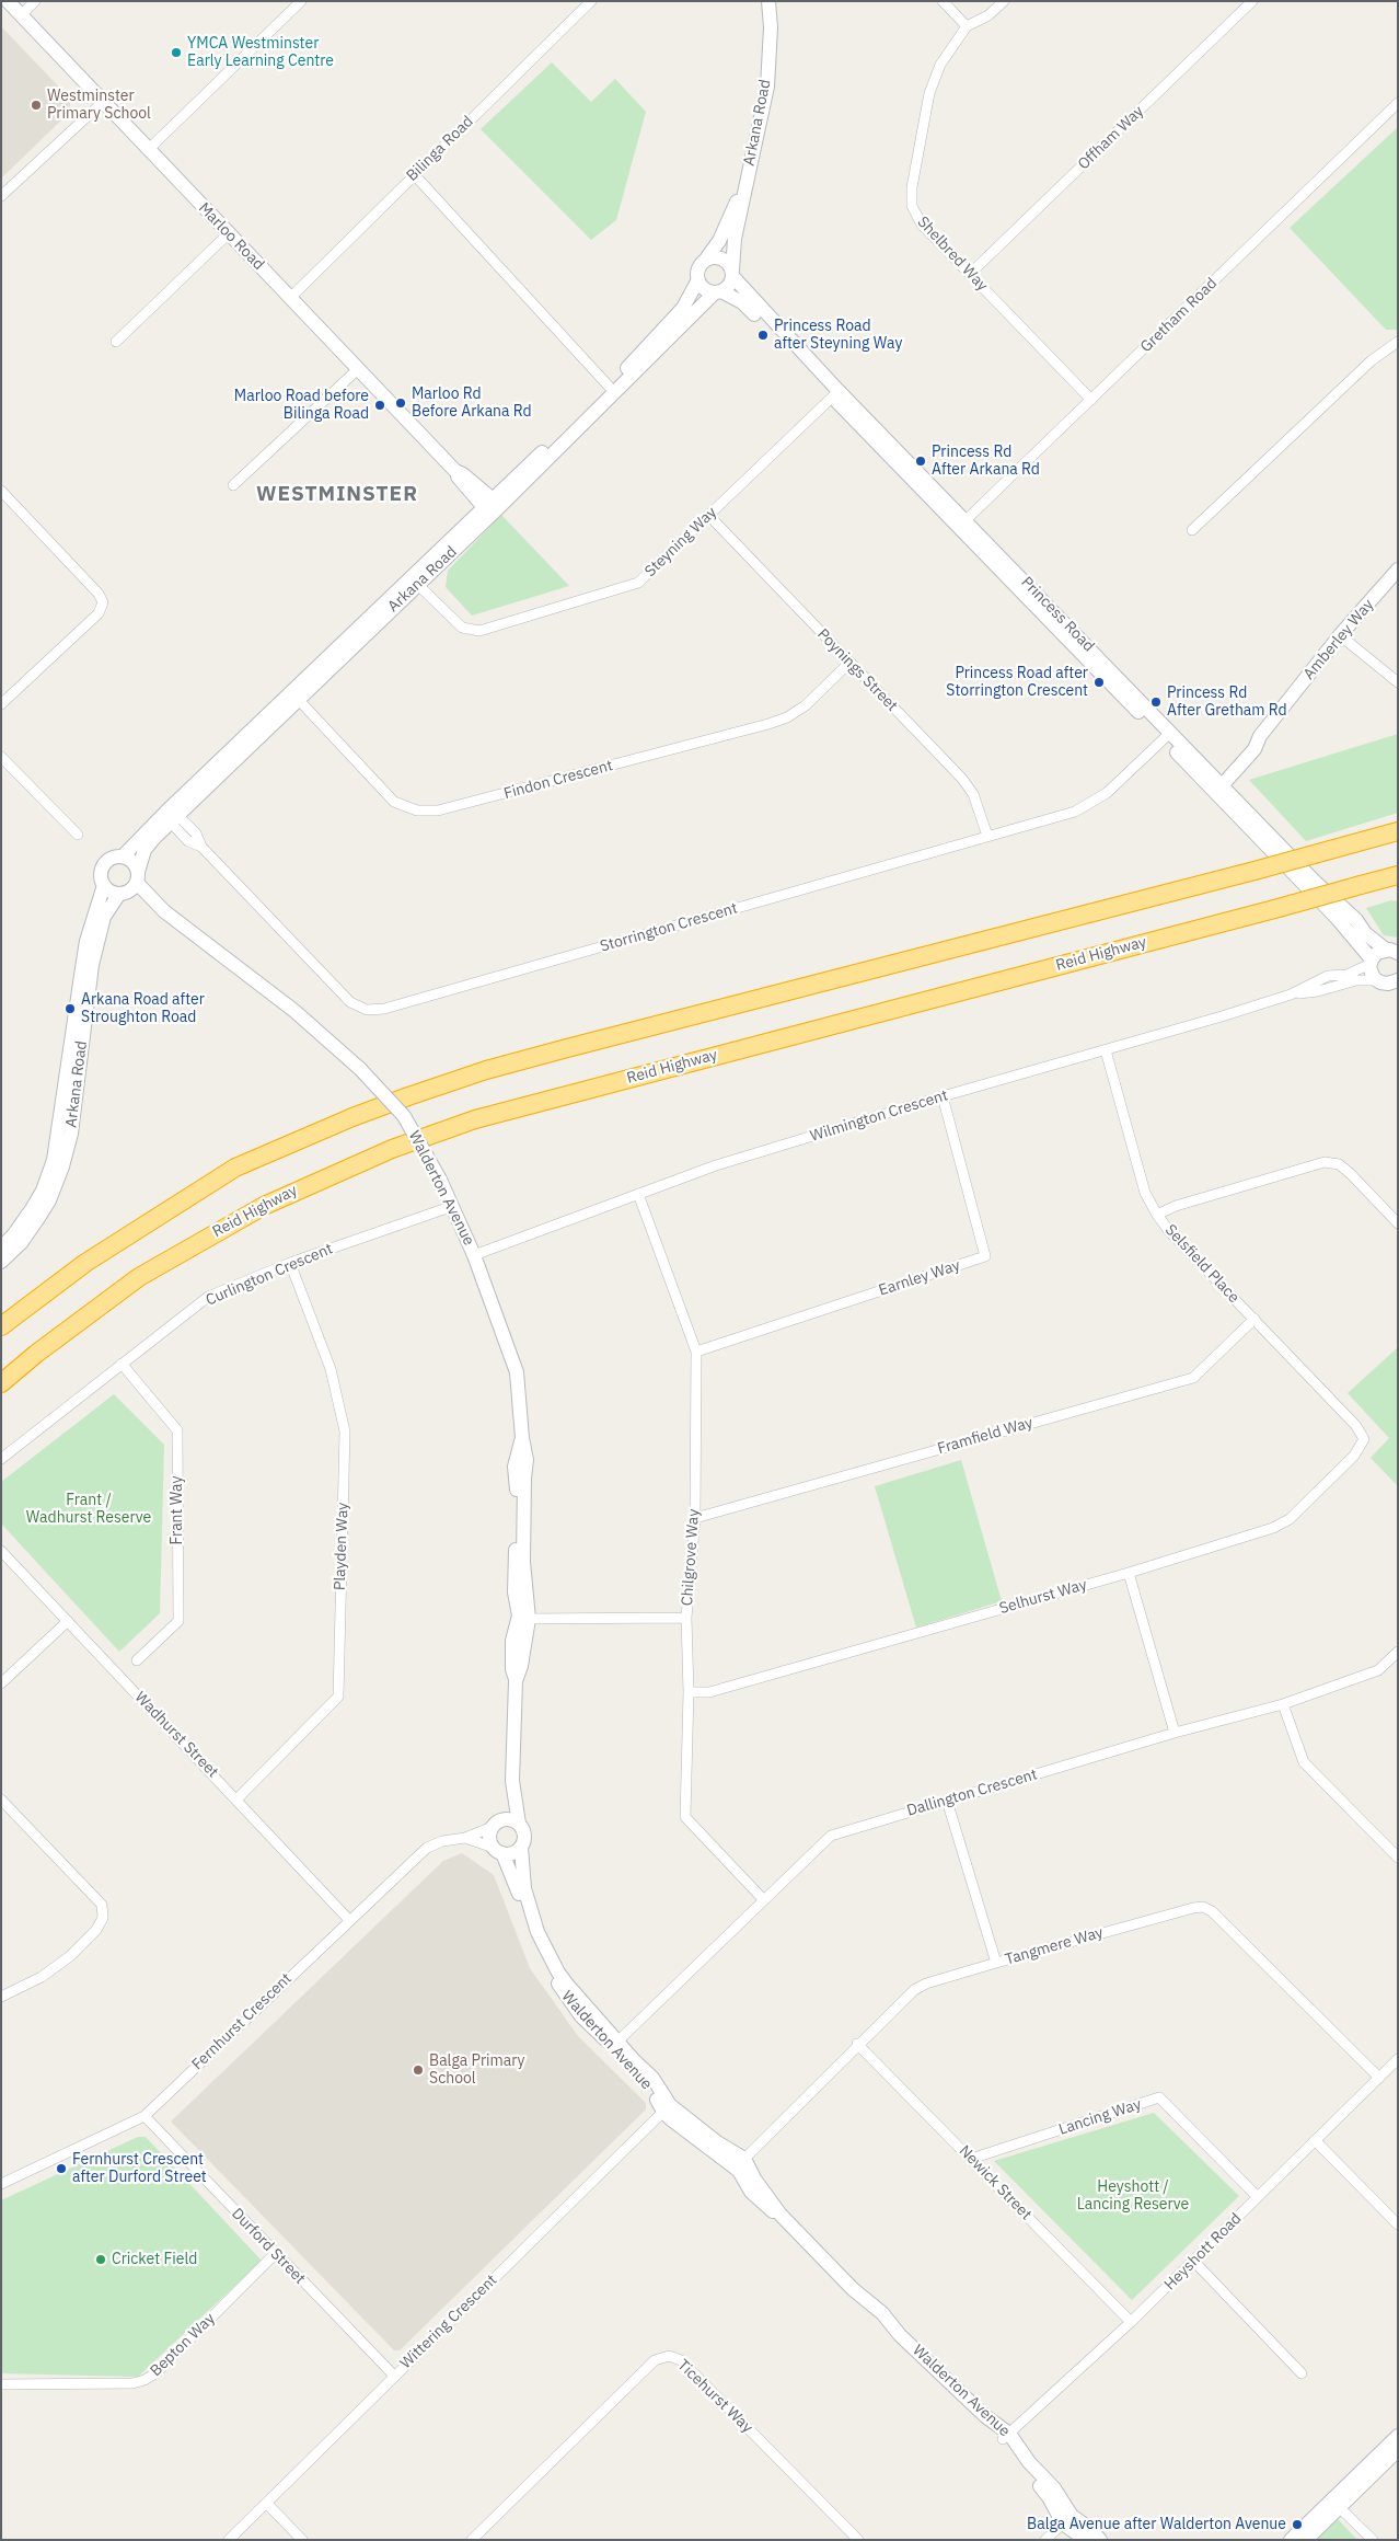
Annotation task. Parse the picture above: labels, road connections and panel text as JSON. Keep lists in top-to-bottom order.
{
  "streets": {
    "highway": ["Reid Highway"],
    "street": [
      "Arkana Road",
      "Offham Way",
      "Bilinga Road",
      "Marloo Road",
      "Shelbred Way",
      "Gretham Road",
      "Steyning Way",
      "Princess Road",
      "Amberley Way",
      "Poynings Street",
      "Findon Crescent",
      "Storrington Crescent",
      "Wilmington Crescent",
      "Walderton Avenue",
      "Selsfield Place",
      "Curlington Crescent",
      "Earnley Way",
      "Framfield Way",
      "Frant Way",
      "Playden Way",
      "Chilgrove Way",
      "Selhurst Way",
      "Wadhurst Street",
      "Dallington Crescent",
      "Tangmere Way",
      "Fernhurst Crescent",
      "Lancing Way",
      "Newick Street",
      "Durford Street",
      "Heyshott Road",
      "Wittering Crescent",
      "Bepton Way",
      "Ticehurst Way"
    ]
  },
  "crossings": [
    ["Arkana Road", "Marloo Road"],
    ["Arkana Road", "Steyning Way"],
    ["Arkana Road", "Princess Road"],
    ["Arkana Road", "Findon Crescent"],
    ["Arkana Road", "Storrington Crescent"],
    ["Arkana Road", "Walderton Avenue"],
    ["Offham Way", "Shelbred Way"],
    ["Bilinga Road", "Marloo Road"],
    ["Shelbred Way", "Gretham Road"],
    ["Gretham Road", "Princess Road"],
    ["Steyning Way", "Princess Road"],
    ["Steyning Way", "Poynings Street"],
    ["Princess Road", "Amberley Way"],
    ["Princess Road", "Storrington Crescent"],
    ["Princess Road", "Wilmington Crescent"],
    ["Poynings Street", "Findon Crescent"],
    ["Poynings Street", "Storrington Crescent"],
    ["Wilmington Crescent", "Walderton Avenue"],
    ["Wilmington Crescent", "Selsfield Place"],
    ["Wilmington Crescent", "Earnley Way"],
    ["Wilmington Crescent", "Chilgrove Way"],
    ["Walderton Avenue", "Curlington Crescent"],
    ["Walderton Avenue", "Dallington Crescent"],
    ["Walderton Avenue", "Tangmere Way"],
    ["Walderton Avenue", "Fernhurst Crescent"],
    ["Walderton Avenue", "Heyshott Road"],
    ["Walderton Avenue", "Wittering Crescent"],
    ["Selsfield Place", "Framfield Way"],
    ["Selsfield Place", "Selhurst Way"],
    ["Curlington Crescent", "Frant Way"],
    ["Curlington Crescent", "Playden Way"],
    ["Earnley Way", "Chilgrove Way"],
    ["Framfield Way", "Chilgrove Way"],
    ["Playden Way", "Wadhurst Street"],
    ["Chilgrove Way", "Selhurst Way"],
    ["Chilgrove Way", "Dallington Crescent"],
    ["Wadhurst Street", "Fernhurst Crescent"],
    ["Tangmere Way", "Newick Street"],
    ["Tangmere Way", "Heyshott Road"],
    ["Fernhurst Crescent", "Durford Street"],
    ["Lancing Way", "Newick Street"],
    ["Lancing Way", "Heyshott Road"],
    ["Newick Street", "Heyshott Road"],
    ["Durford Street", "Wittering Crescent"],
    ["Durford Street", "Bepton Way"]
  ],
  "districts": ["WESTMINSTER"],
  "parks": ["Frant / Wadhurst Reserve", "Heyshott / Lancing Reserve"],
  "places": [
    "YMCA Westminster Early Learning Centre",
    "Westminster Primary School",
    "Princess Road after Steyning Way",
    "Marloo Rd Before Arkana Rd",
    "Marloo Road before Bilinga Road",
    "Princess Rd After Arkana Rd",
    "Princess Road after Storrington Crescent",
    "Princess Rd After Gretham Rd",
    "Arkana Road after Stroughton Road",
    "Balga Primary School",
    "Fernhurst Crescent after Durford Street",
    "Cricket Field",
    "Balga Avenue after Walderton Avenue"
  ]
}
